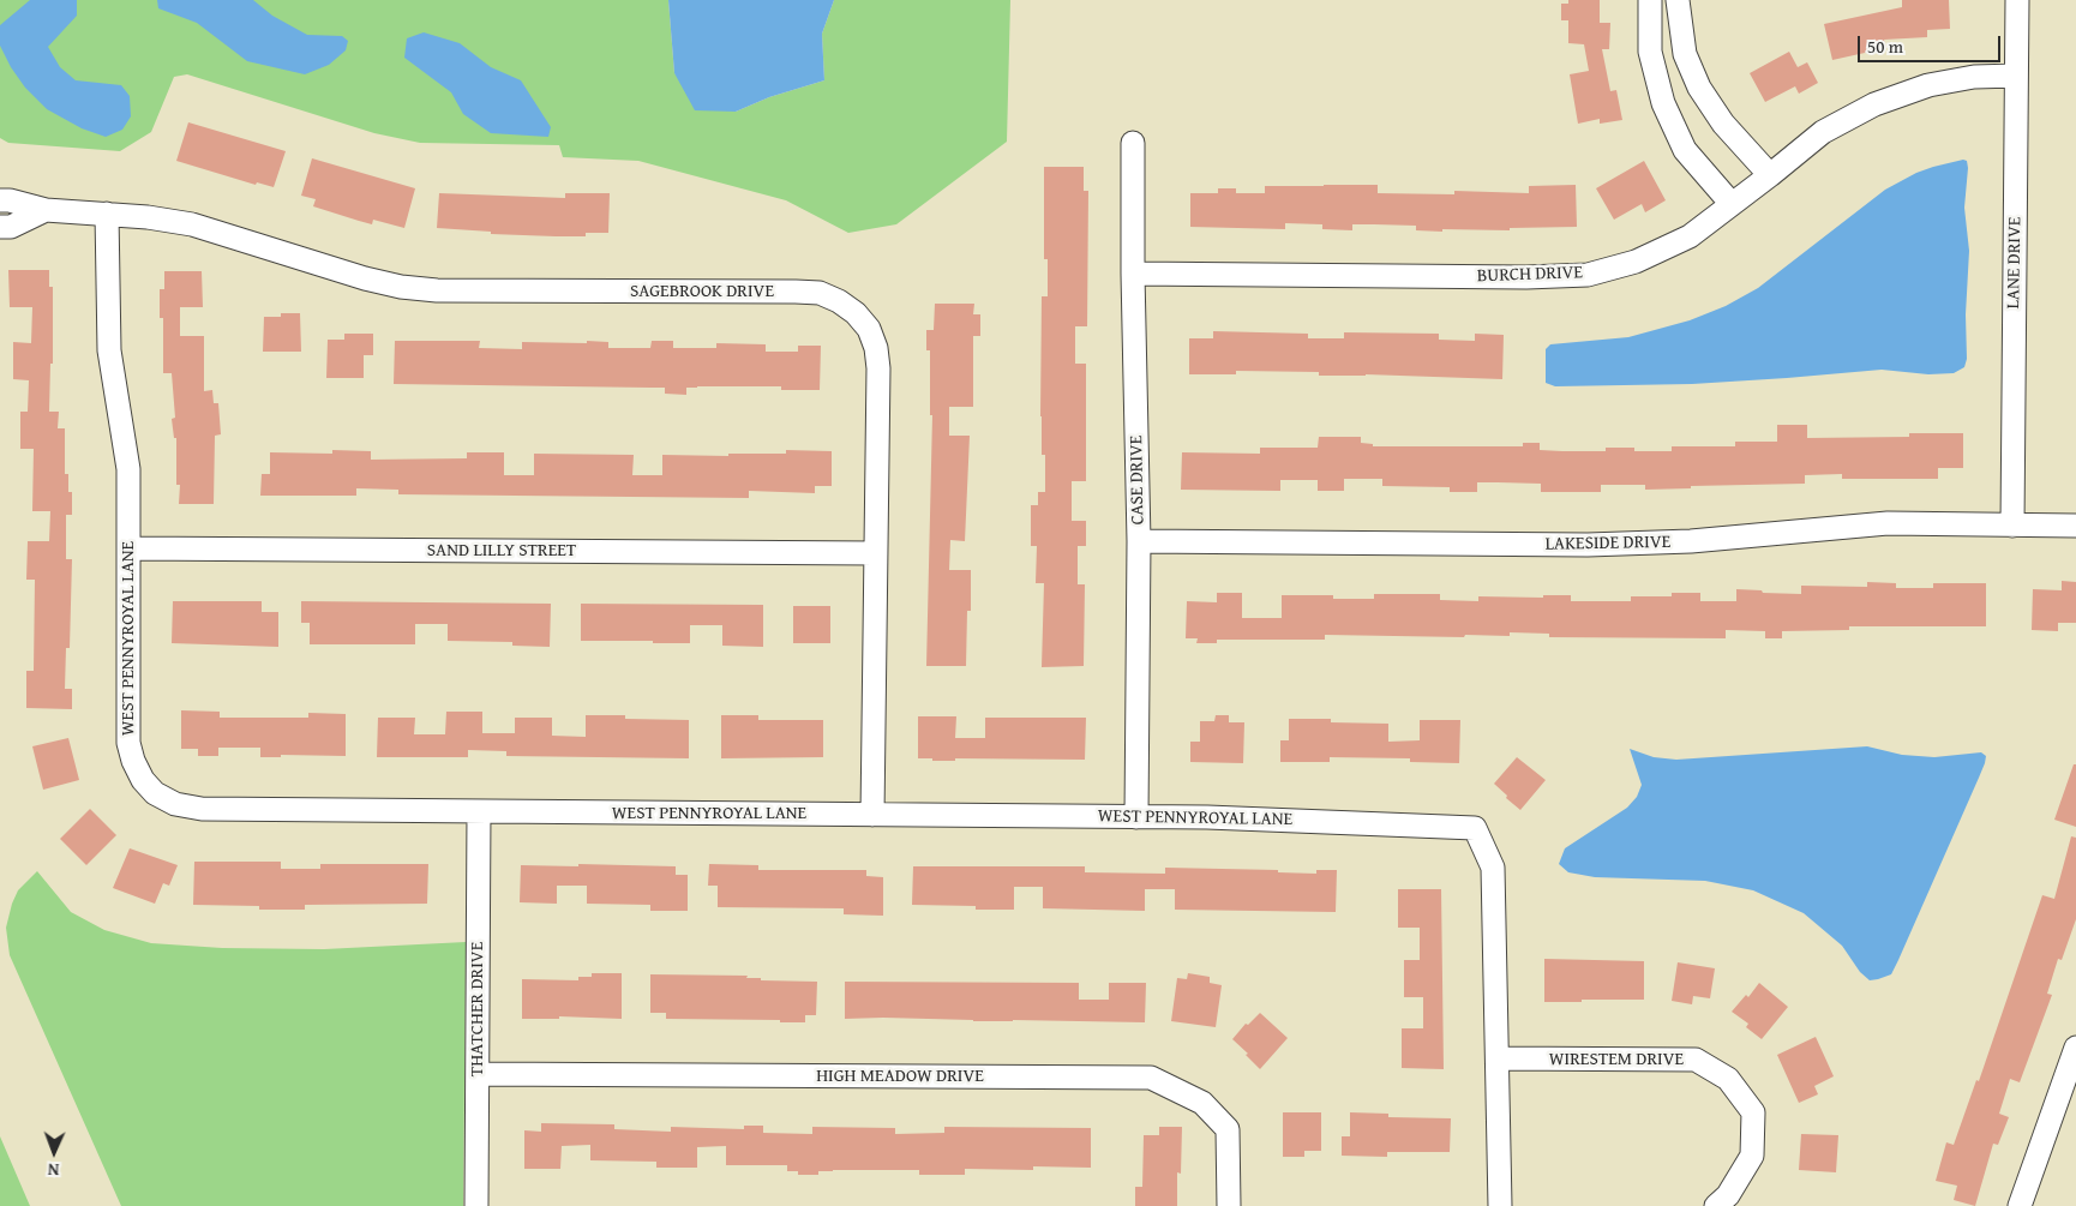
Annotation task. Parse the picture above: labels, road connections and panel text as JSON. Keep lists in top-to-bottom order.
{
  "streets": {
    "street": [
      "LANE DRIVE",
      "BURCH DRIVE",
      "SAGEBROOK DRIVE",
      "CASE DRIVE",
      "LAKESIDE DRIVE",
      "SAND LILLY STREET",
      "WEST PENNYROYAL LANE",
      "THATCHER DRIVE",
      "WIRESTEM DRIVE",
      "HIGH MEADOW DRIVE"
    ]
  },
  "crossings": [
    ["LANE DRIVE", "BURCH DRIVE"],
    ["LANE DRIVE", "LAKESIDE DRIVE"],
    ["BURCH DRIVE", "CASE DRIVE"],
    ["SAGEBROOK DRIVE", "SAND LILLY STREET"],
    ["SAGEBROOK DRIVE", "WEST PENNYROYAL LANE"],
    ["CASE DRIVE", "LAKESIDE DRIVE"],
    ["CASE DRIVE", "WEST PENNYROYAL LANE"],
    ["SAND LILLY STREET", "WEST PENNYROYAL LANE"],
    ["WEST PENNYROYAL LANE", "THATCHER DRIVE"],
    ["WEST PENNYROYAL LANE", "WIRESTEM DRIVE"],
    ["THATCHER DRIVE", "HIGH MEADOW DRIVE"]
  ],
  "scale_bar": "50 m",
  "north": "bottom"
}
